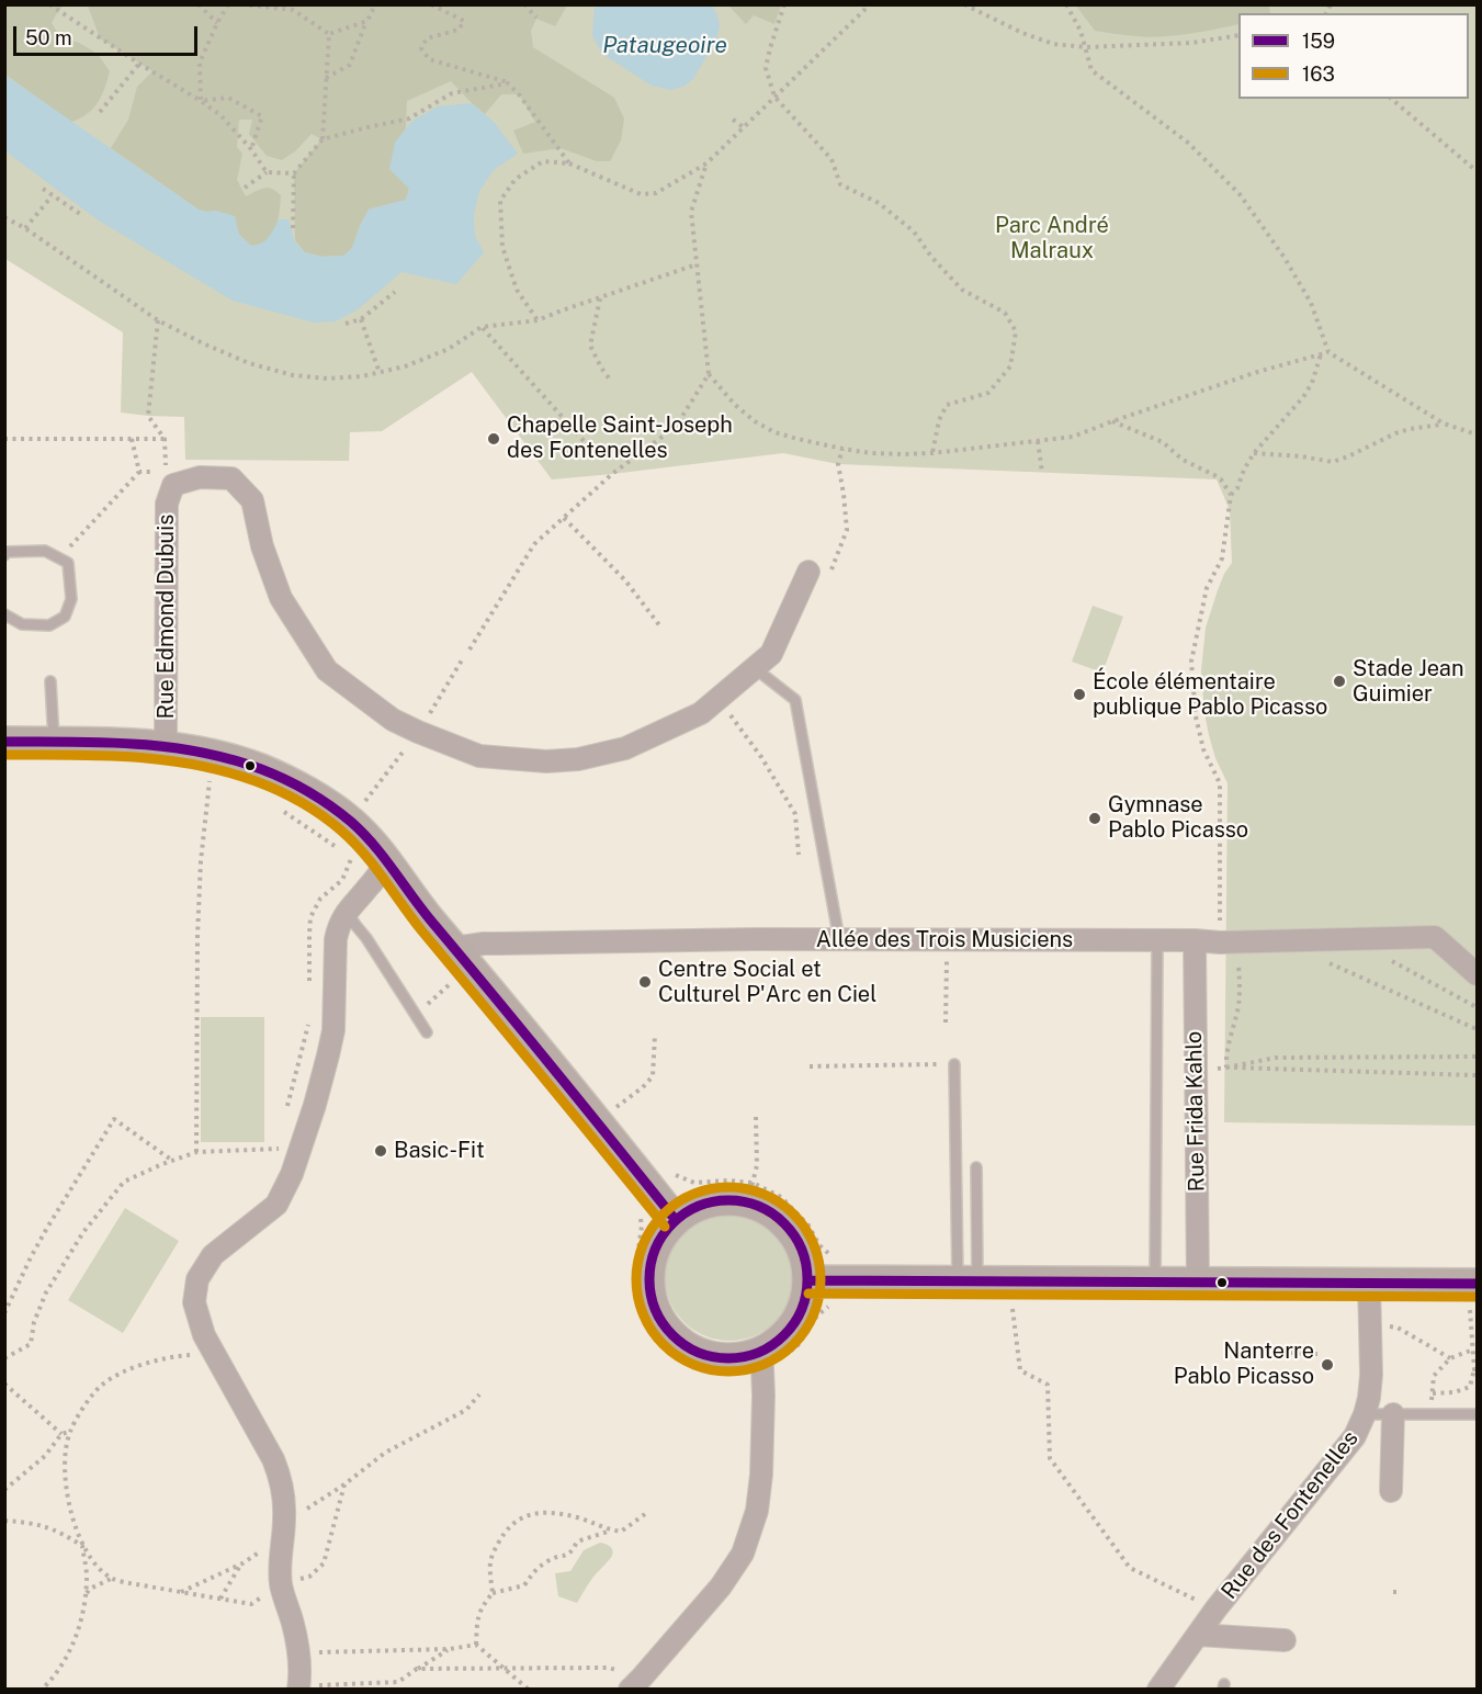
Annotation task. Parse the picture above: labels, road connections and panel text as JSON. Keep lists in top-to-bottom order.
{
  "streets": {
    "street": [
      "Rue Edmond Dubuis",
      "Allée des Trois Musiciens",
      "Rue Frida Kahlo",
      "Rue des Fontenelles"
    ]
  },
  "crossings": [
    ["Allée des Trois Musiciens", "Rue Frida Kahlo"]
  ],
  "water": ["Pataugeoire"],
  "parks": ["Parc André Malraux"],
  "places": [
    "Chapelle Saint-Joseph des Fontenelles",
    "Stade Jean Guimier",
    "École élémentaire publique Pablo Picasso",
    "Gymnase Pablo Picasso",
    "Centre Social et Culturel P'Arc en Ciel",
    "Basic-Fit",
    "Nanterre Pablo Picasso"
  ],
  "lines": ["transit line 159", "transit line 163"],
  "legend": ["159", "163"],
  "scale_bar": "50 m"
}
